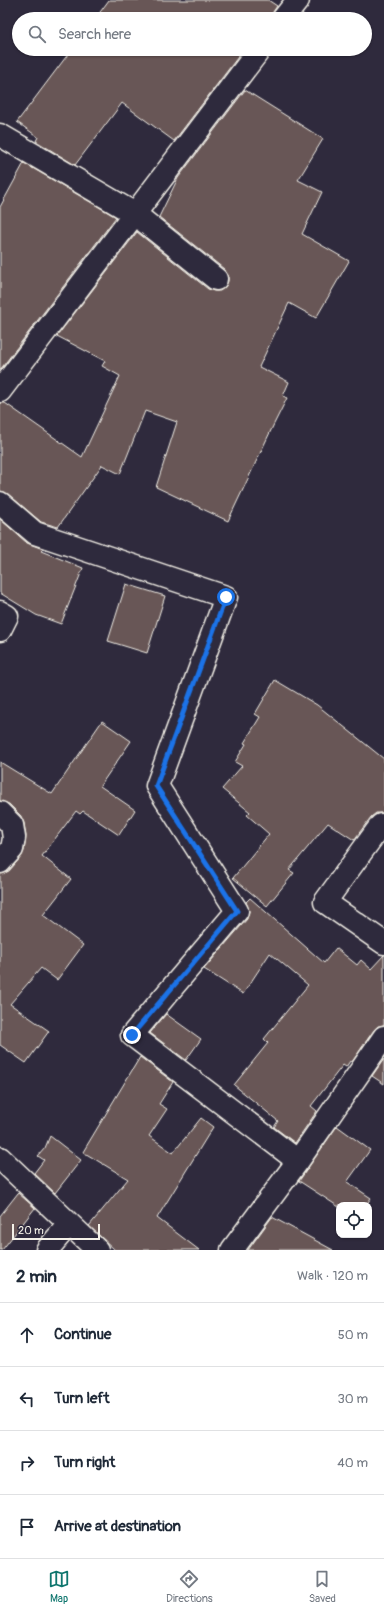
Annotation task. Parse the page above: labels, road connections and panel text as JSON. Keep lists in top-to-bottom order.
{
  "scale_bar": "20 m",
  "page": {
    "search": "Search here",
    "scale": "20 m",
    "heading": ["2 min", "Walk · 120 m"],
    "list": [
      ["Continue", "50 m"],
      ["Turn left", "30 m"],
      ["Turn right", "40 m"],
      "Arrive at destination"
    ],
    "nav": ["Map", "Directions", "Saved"]
  }
}
